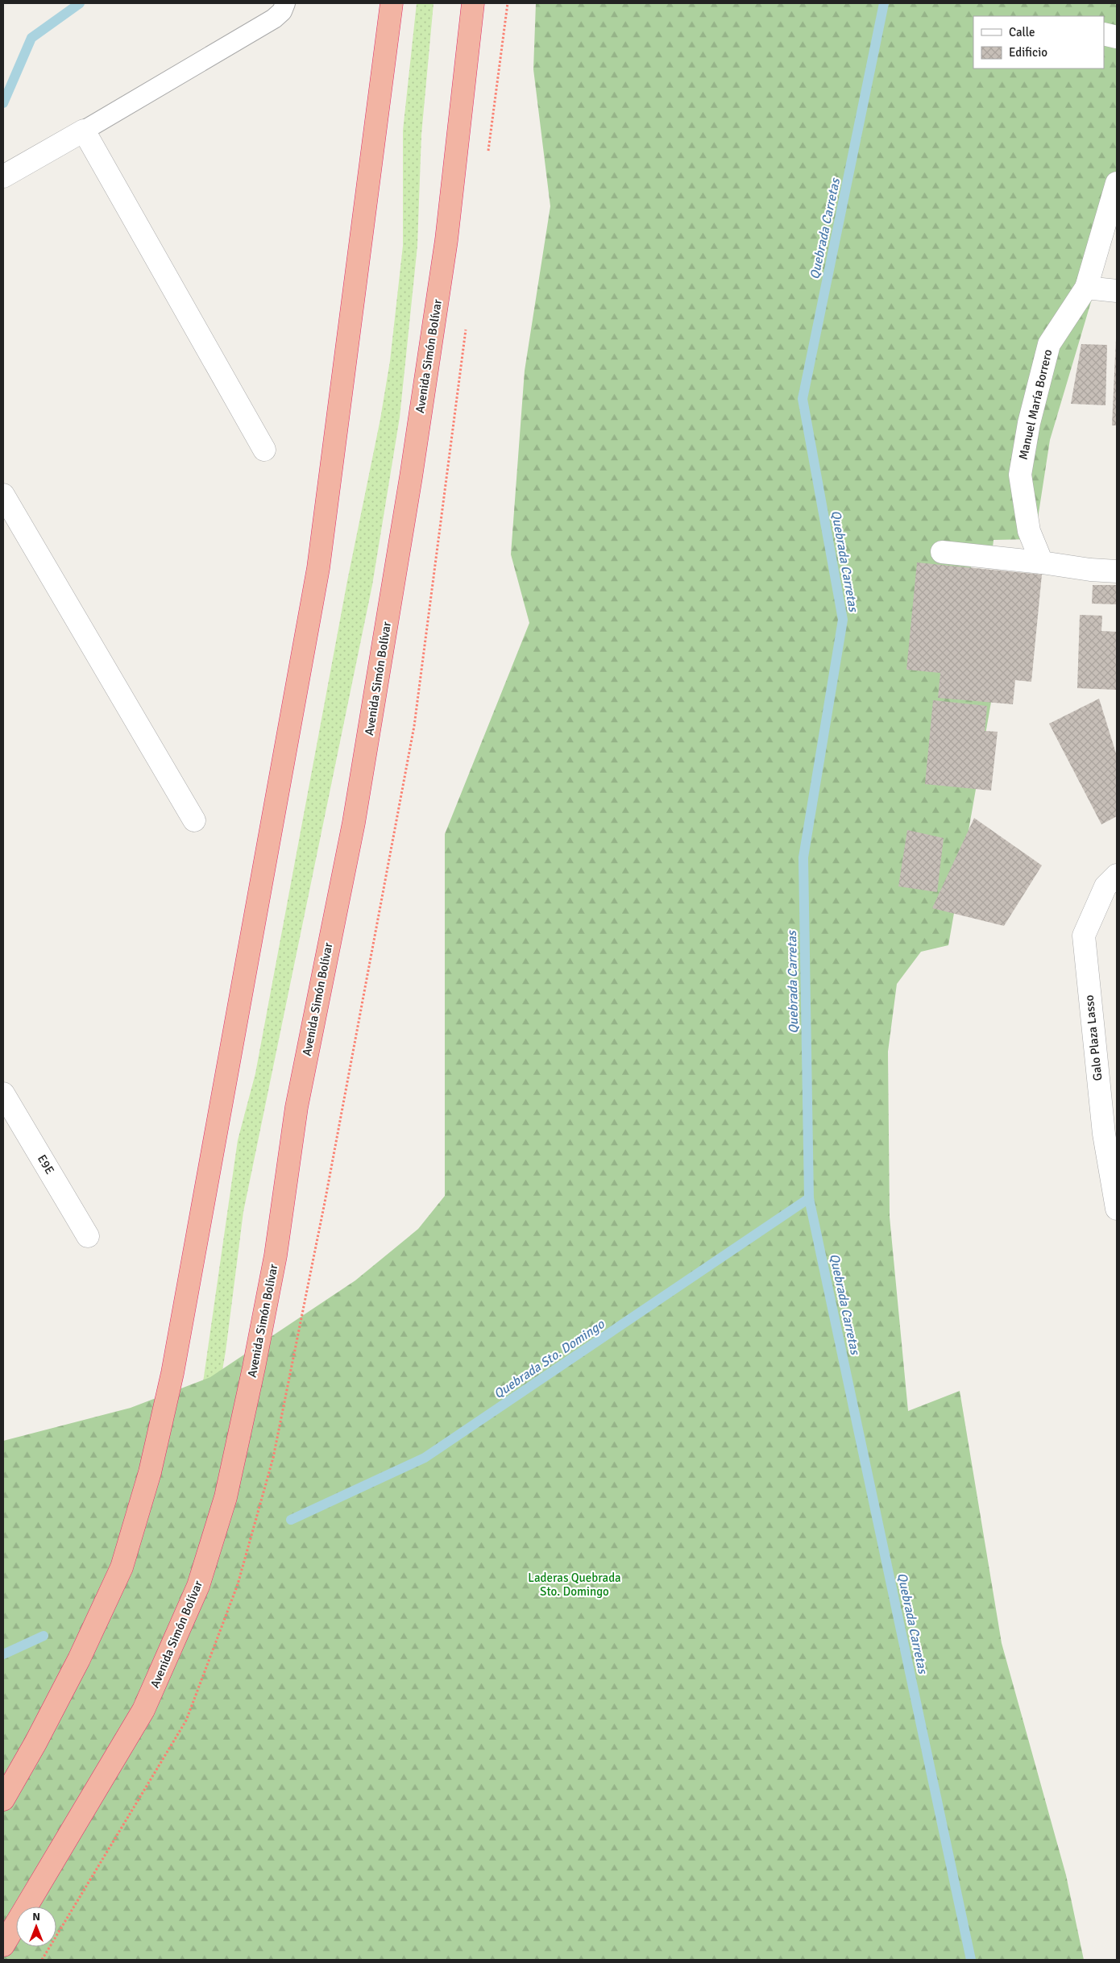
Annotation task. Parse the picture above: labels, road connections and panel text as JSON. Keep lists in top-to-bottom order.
{
  "streets": {
    "highway": ["Avenida Simón Bolívar"],
    "street": ["Manuel María Borrero", "Galo Plaza Lasso", "E9E"]
  },
  "water": ["Quebrada Carretas", "Quebrada Sto. Domingo"],
  "parks": ["Laderas Quebrada Sto. Domingo"],
  "legend": ["Calle", "Edificio"],
  "north": "top"
}
